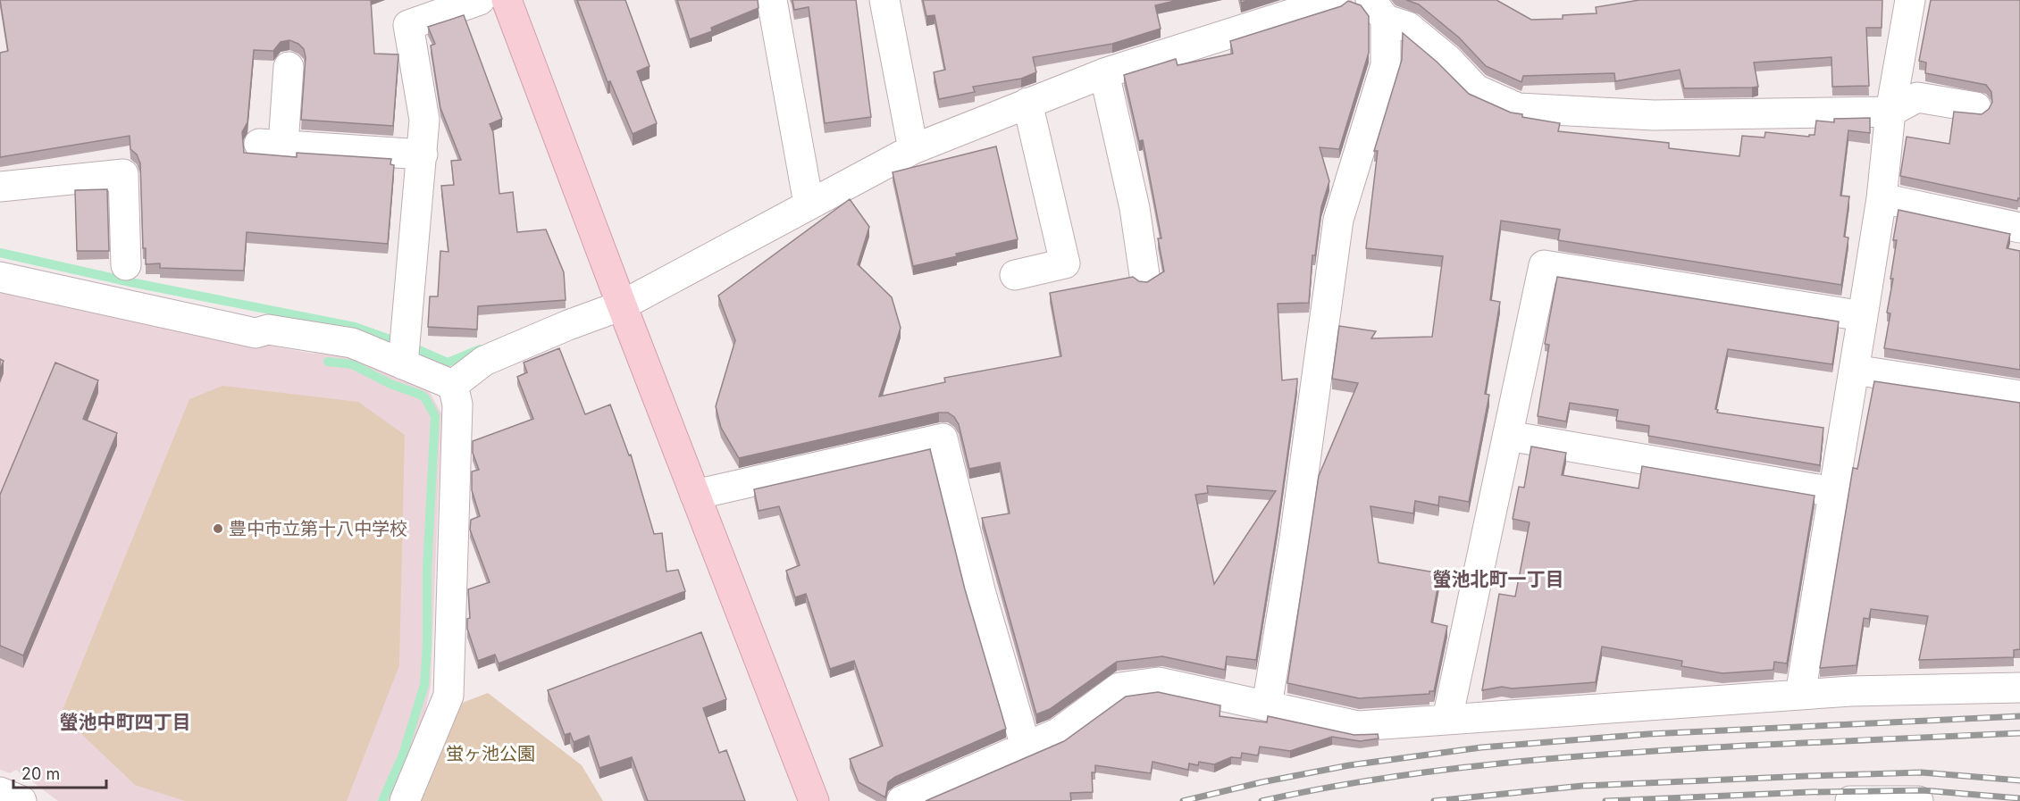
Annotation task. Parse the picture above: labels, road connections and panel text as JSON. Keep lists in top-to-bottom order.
{
  "districts": ["螢池北町一丁目", "螢池中町四丁目"],
  "parks": ["蛍ヶ池公園"],
  "places": ["豊中市立第十八中学校"],
  "scale_bar": "20 m"
}
